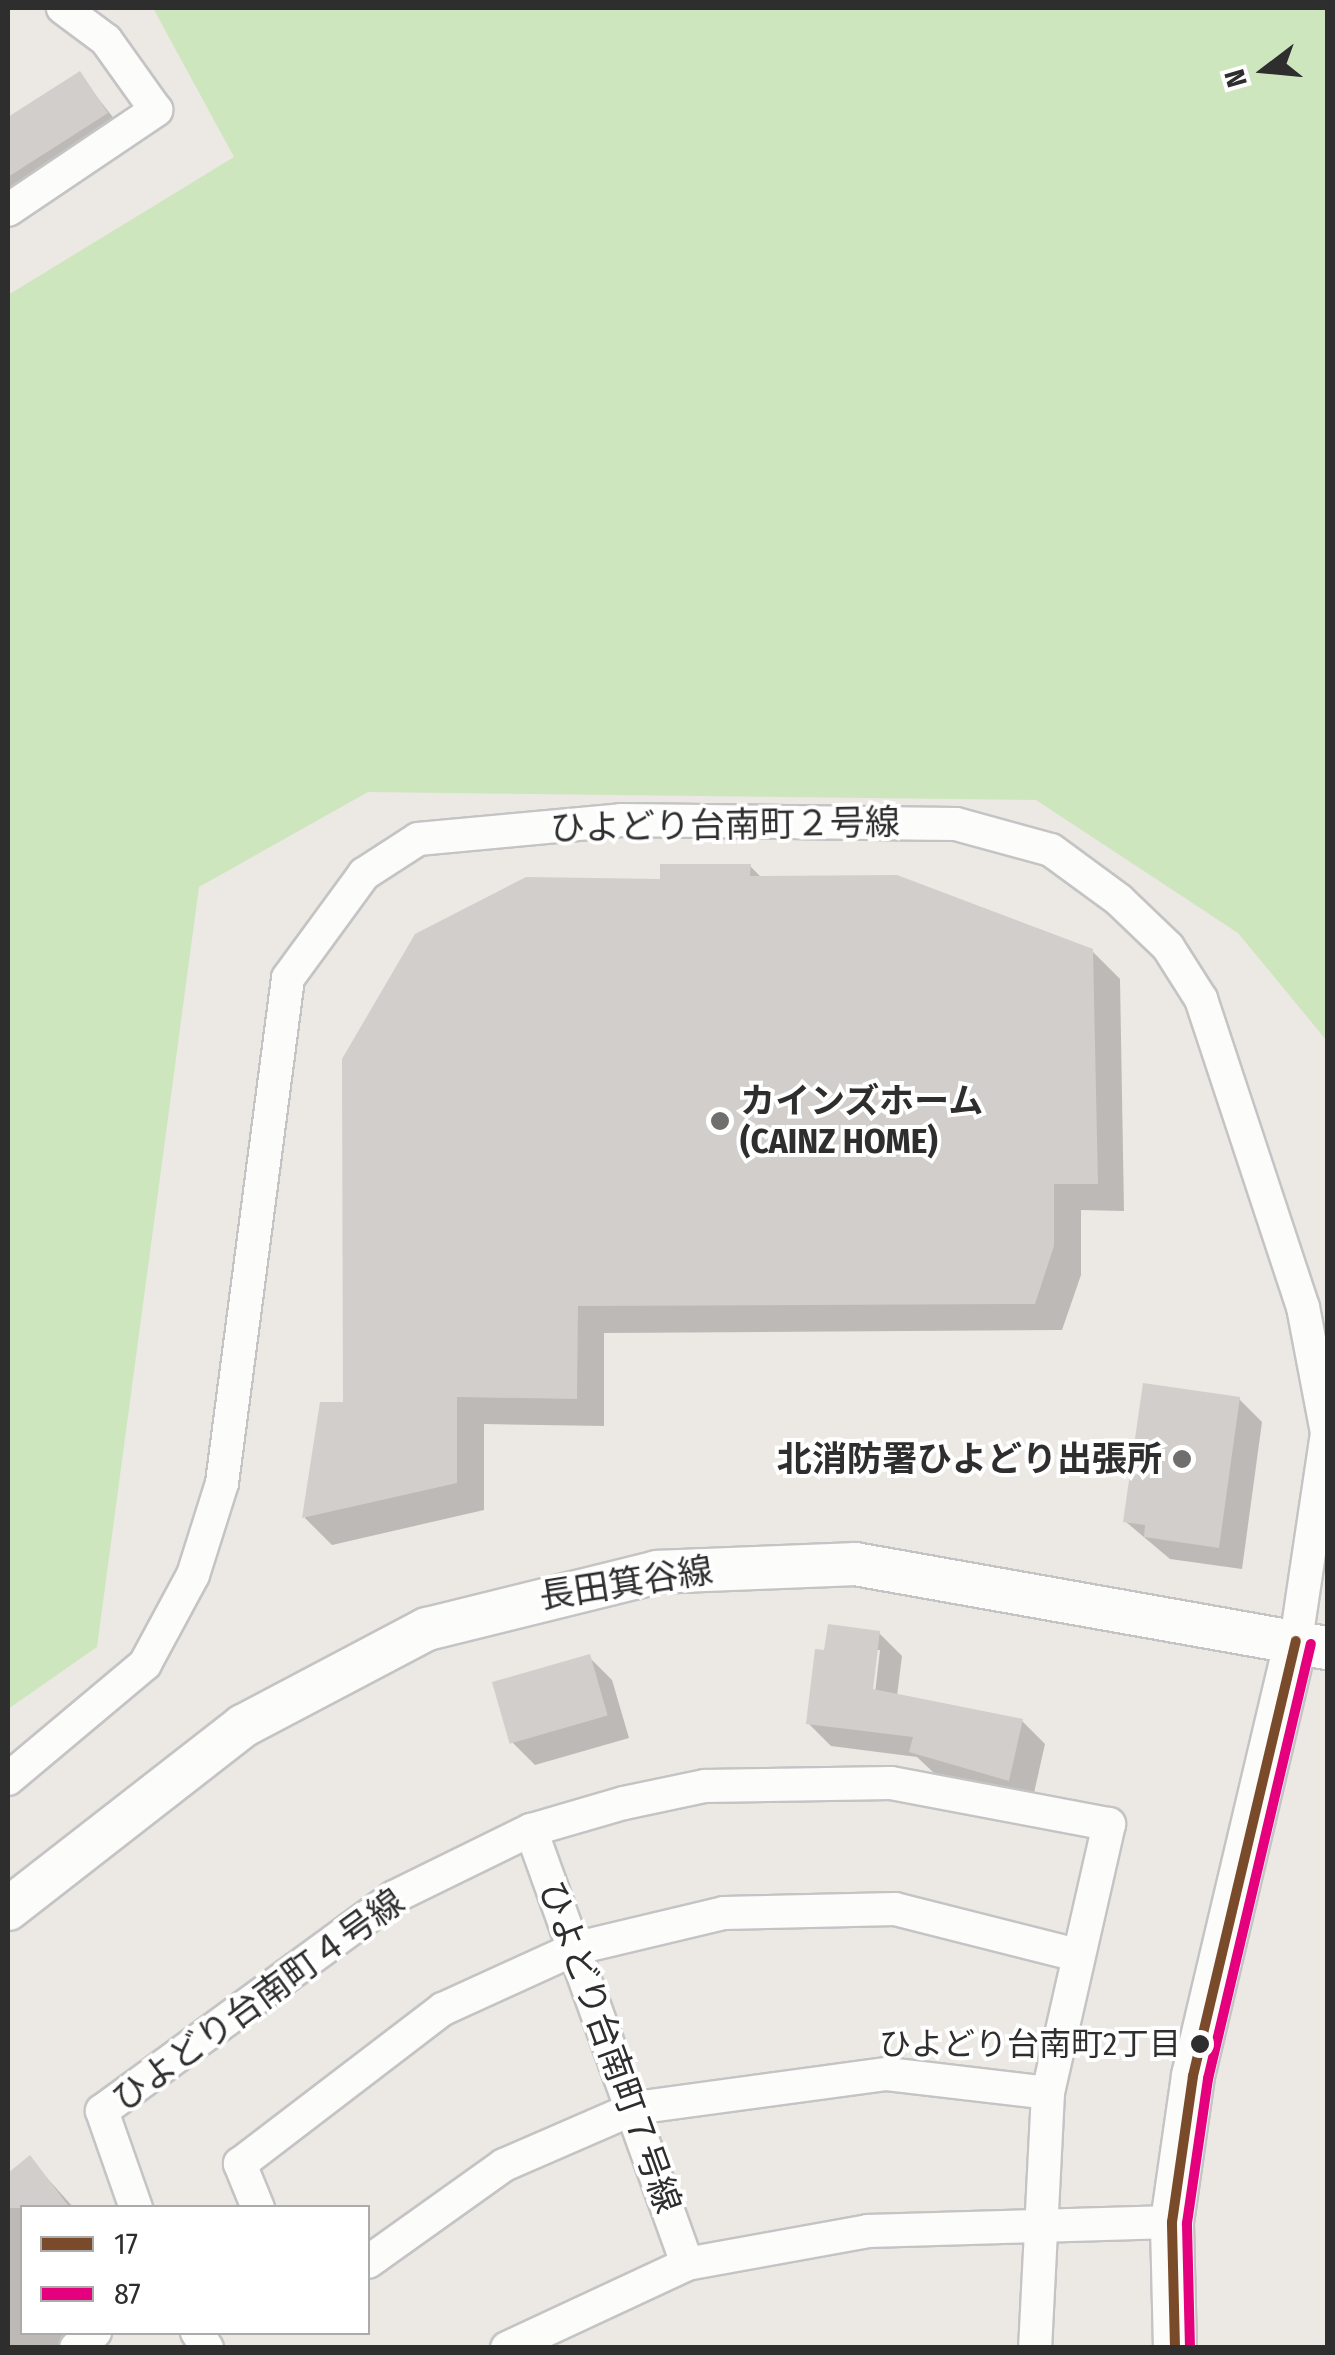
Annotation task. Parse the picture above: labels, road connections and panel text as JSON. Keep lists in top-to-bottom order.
{
  "streets": {
    "street": [
      "ひよどり台南町２号線",
      "長田箕谷線",
      "ひよどり台南町４号線",
      "ひよどり台南町７号線"
    ]
  },
  "crossings": [
    ["ひよどり台南町２号線", "長田箕谷線"],
    ["ひよどり台南町４号線", "ひよどり台南町７号線"]
  ],
  "places": ["カインズホーム (CAINZ HOME)", "北消防署ひよどり出張所", "ひよどり台南町2丁目"],
  "lines": ["transit line 17", "transit line 87"],
  "legend": ["17", "87"],
  "north": "left"
}
